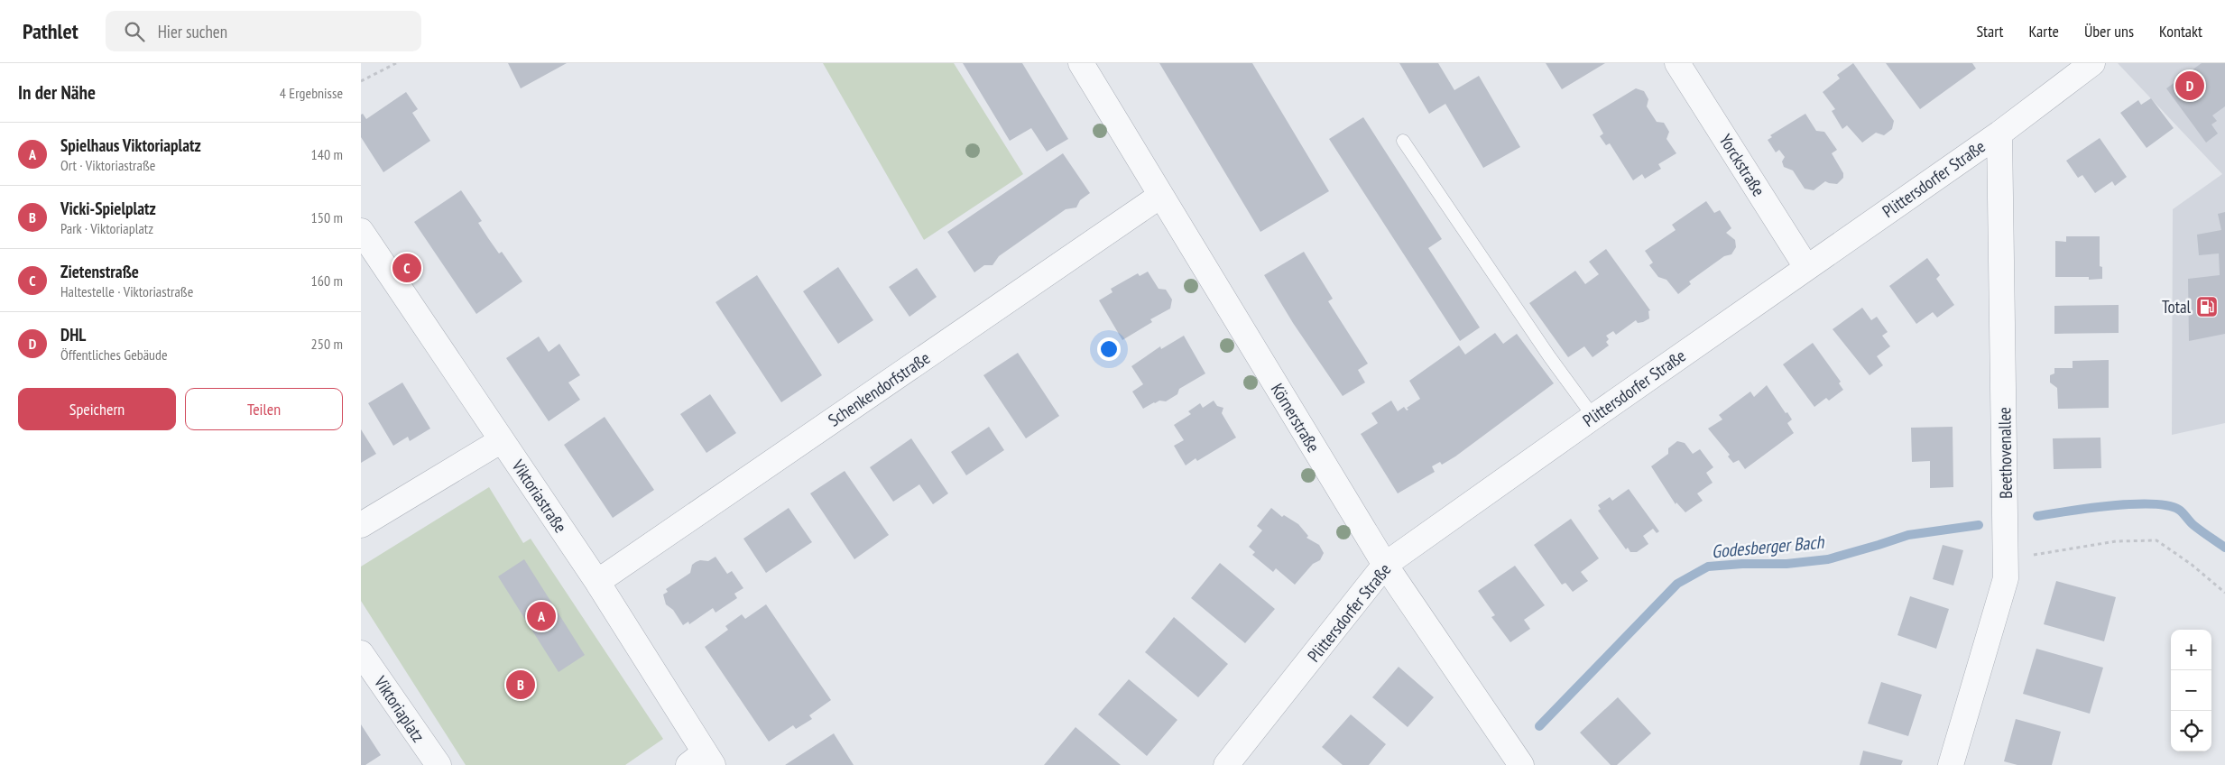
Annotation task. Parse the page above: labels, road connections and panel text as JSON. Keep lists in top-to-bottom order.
{
  "streets": {
    "street": [
      "Yorckstraße",
      "Plittersdorfer Straße",
      "Schenkendorfstraße",
      "Körnerstraße",
      "Beethovenallee",
      "Viktoriastraße",
      "Viktoriaplatz"
    ]
  },
  "crossings": [
    ["Yorckstraße", "Plittersdorfer Straße"],
    ["Plittersdorfer Straße", "Körnerstraße"],
    ["Plittersdorfer Straße", "Beethovenallee"],
    ["Schenkendorfstraße", "Körnerstraße"],
    ["Schenkendorfstraße", "Viktoriastraße"]
  ],
  "water": ["Godesberger Bach"],
  "places": {
    "fuel station": ["Total"]
  },
  "page": {
    "header": "Pathlet",
    "search": "Hier suchen",
    "nav": [
      "Start",
      "Karte",
      "Über uns",
      "Kontakt"
    ],
    "heading": ["In der Nähe", "4 Ergebnisse"],
    "pins": [
      "D",
      "C",
      "A",
      "B"
    ],
    "list": [
      {
        "mark": "A",
        "name": "Spielhaus Viktoriaplatz",
        "note": "Ort · Viktoriastraße",
        "value": "140 m"
      },
      {
        "mark": "B",
        "name": "Vicki-Spielplatz",
        "note": "Park · Viktoriaplatz",
        "value": "150 m"
      },
      {
        "mark": "C",
        "name": "Zietenstraße",
        "note": "Haltestelle · Viktoriastraße",
        "value": "160 m"
      },
      {
        "mark": "D",
        "name": "DHL",
        "note": "Öffentliches Gebäude",
        "value": "250 m"
      }
    ],
    "buttons": ["Speichern", "Teilen"],
    "map_buttons": ["+", "−"]
  }
}
